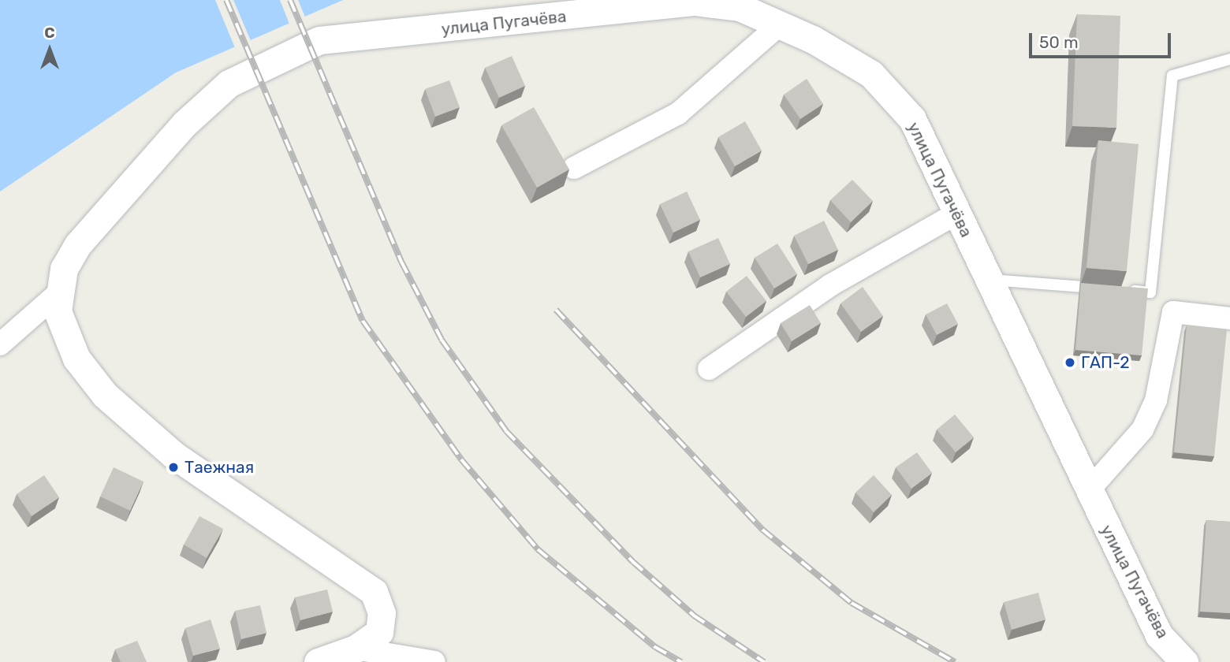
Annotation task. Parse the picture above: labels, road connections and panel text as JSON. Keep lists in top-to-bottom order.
{
  "streets": {
    "street": ["улица Пугачёва"]
  },
  "places": ["ГАП-2", "Таежная"],
  "scale_bar": "50 m",
  "north": "top"
}
